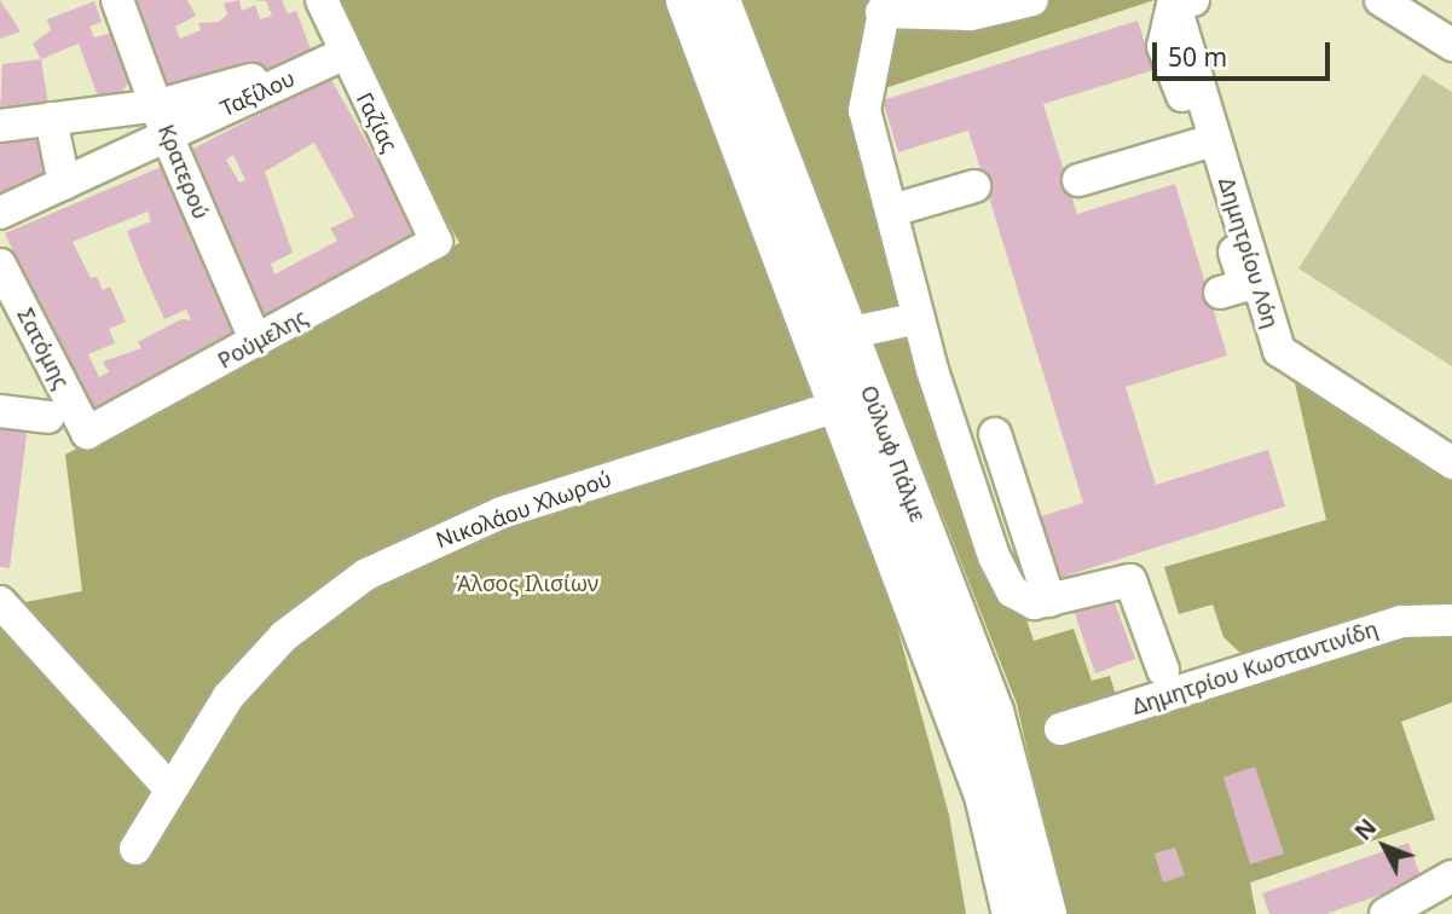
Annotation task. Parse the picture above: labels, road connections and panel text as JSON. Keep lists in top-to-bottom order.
{
  "streets": {
    "main road": ["Ούλωφ Πάλμε"],
    "street": [
      "Ταξίλου",
      "Γαζίας",
      "Κρατερού",
      "Δημητρίου Λόη",
      "Ρούμελης",
      "Σατόμης",
      "Νικολάου Χλωρού",
      "Δημητρίου Κωσταντινίδη"
    ]
  },
  "crossings": [
    ["Ταξίλου", "Γαζίας"],
    ["Ταξίλου", "Κρατερού"],
    ["Γαζίας", "Ρούμελης"],
    ["Κρατερού", "Ρούμελης"],
    ["Ρούμελης", "Σατόμης"],
    ["Ούλωφ Πάλμε", "Νικολάου Χλωρού"]
  ],
  "parks": ["Άλσος Ιλισίων"],
  "scale_bar": "50 m",
  "north": "top left"
}
